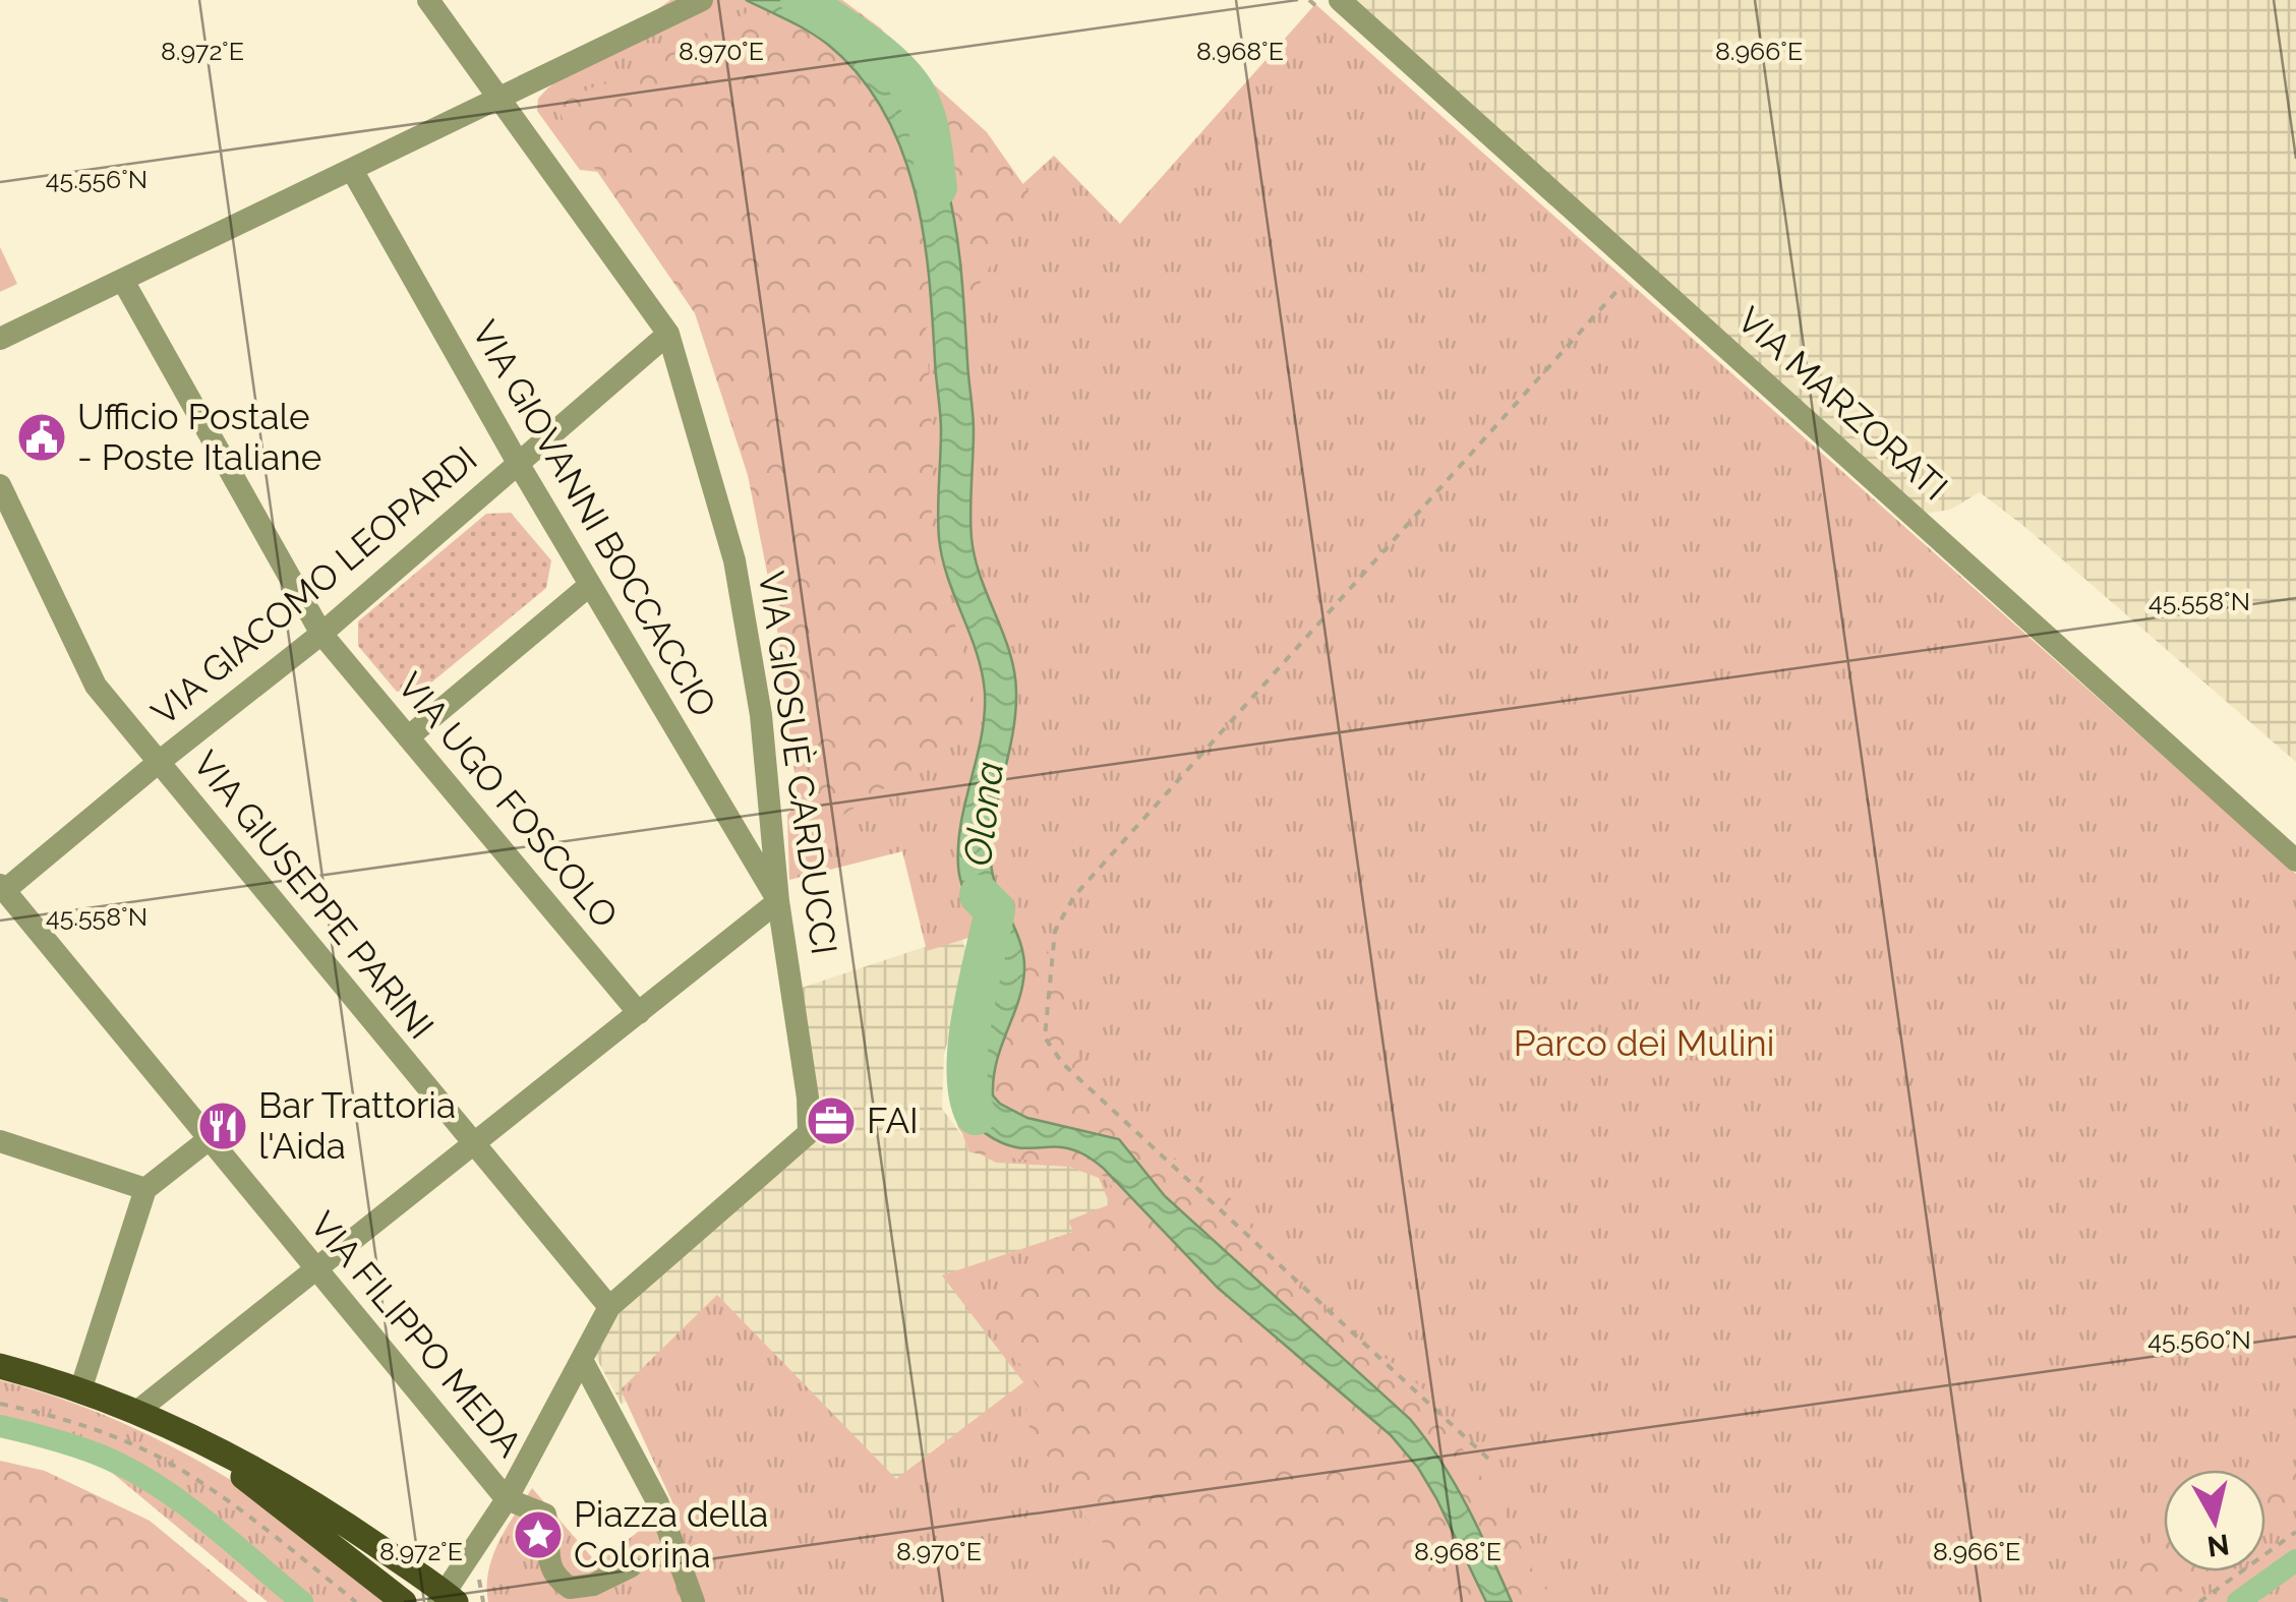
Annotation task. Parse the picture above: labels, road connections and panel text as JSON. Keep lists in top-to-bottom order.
{
  "streets": {
    "street": [
      "VIA MARZORATI",
      "VIA GIOVANNI BOCCACCIO",
      "VIA GIACOMO LEOPARDI",
      "VIA GIOSUÈ CARDUCCI",
      "VIA UGO FOSCOLO",
      "VIA GIUSEPPE PARINI",
      "VIA FILIPPO MEDA"
    ]
  },
  "crossings": [
    ["VIA GIOVANNI BOCCACCIO", "VIA GIACOMO LEOPARDI"],
    ["VIA GIOVANNI BOCCACCIO", "VIA GIOSUÈ CARDUCCI"],
    ["VIA GIACOMO LEOPARDI", "VIA GIOSUÈ CARDUCCI"],
    ["VIA GIACOMO LEOPARDI", "VIA UGO FOSCOLO"],
    ["VIA GIACOMO LEOPARDI", "VIA GIUSEPPE PARINI"],
    ["VIA GIACOMO LEOPARDI", "VIA FILIPPO MEDA"],
    ["VIA GIOSUÈ CARDUCCI", "VIA GIUSEPPE PARINI"]
  ],
  "water": ["Olona"],
  "parks": ["Parco dei Mulini"],
  "places": {
    "public building": ["Ufficio Postale - Poste Italiane"],
    "office": ["FAI"],
    "restaurant": ["Bar Trattoria l'Aida"],
    "place": ["Piazza della Colorina"]
  },
  "north": "bottom",
  "coordinates": [
    "8.972°E",
    "8.970°E",
    "8.968°E",
    "8.966°E",
    "45.556°N",
    "45.558°N",
    "45.560°N"
  ]
}
